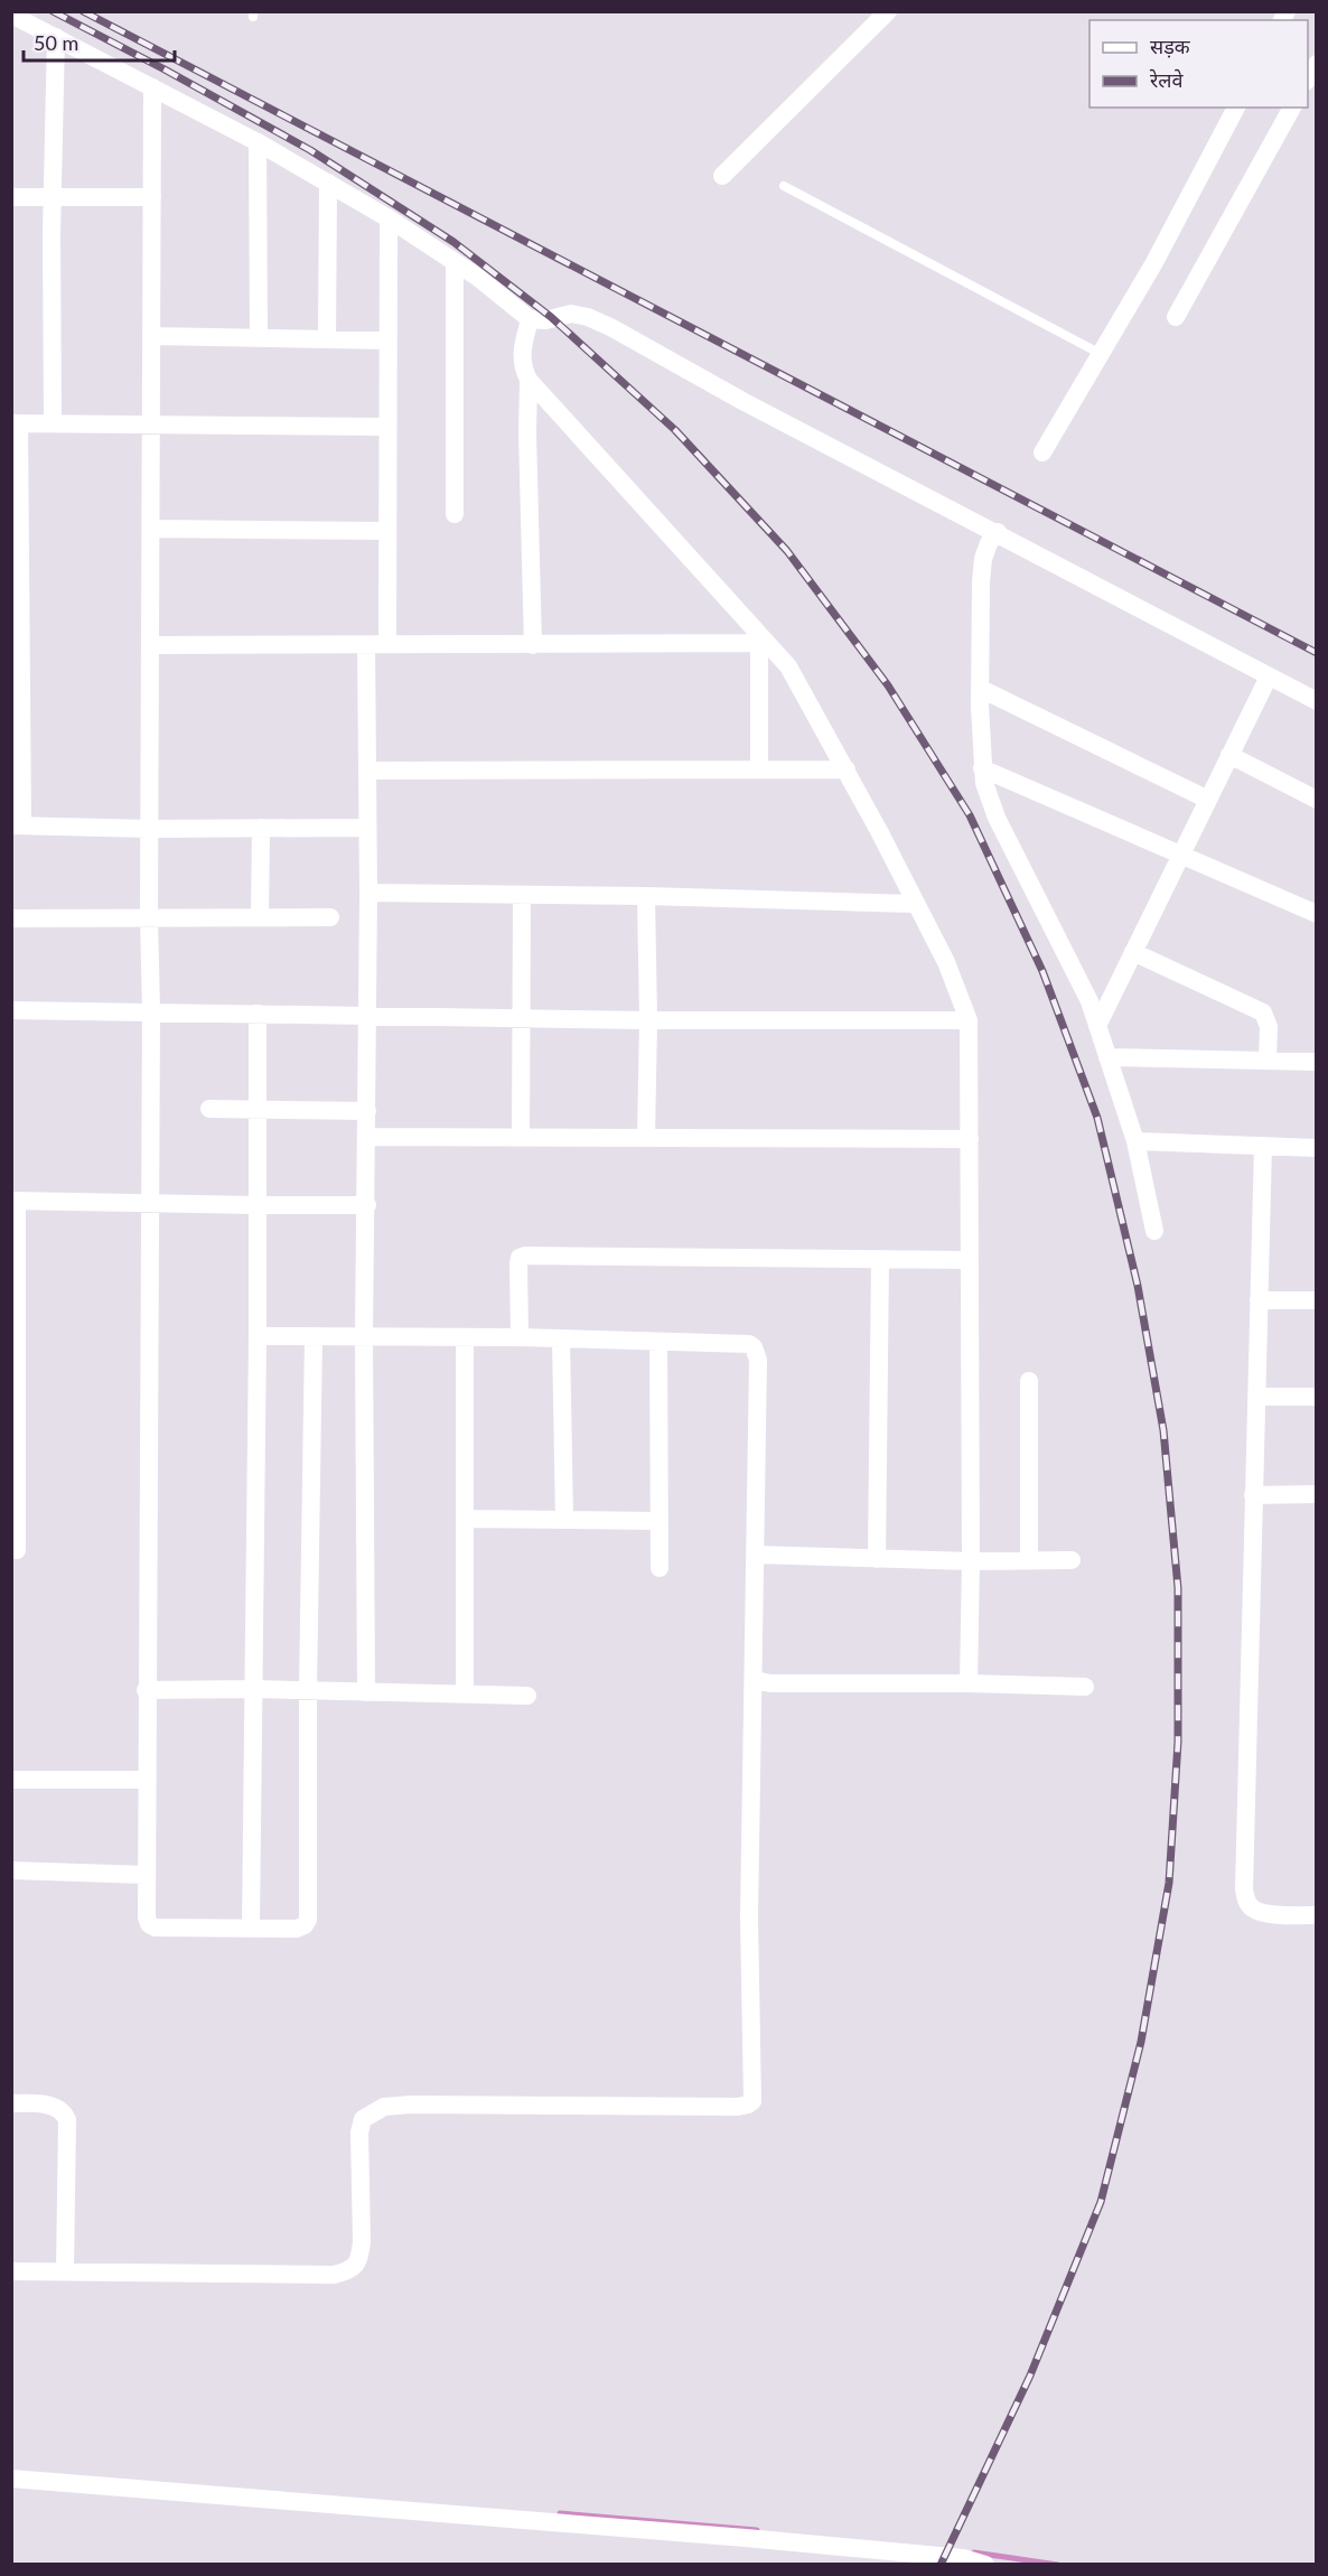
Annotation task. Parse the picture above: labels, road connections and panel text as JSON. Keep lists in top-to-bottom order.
{
  "legend": ["सड़क", "रेलवे"],
  "scale_bar": "50 m"
}
